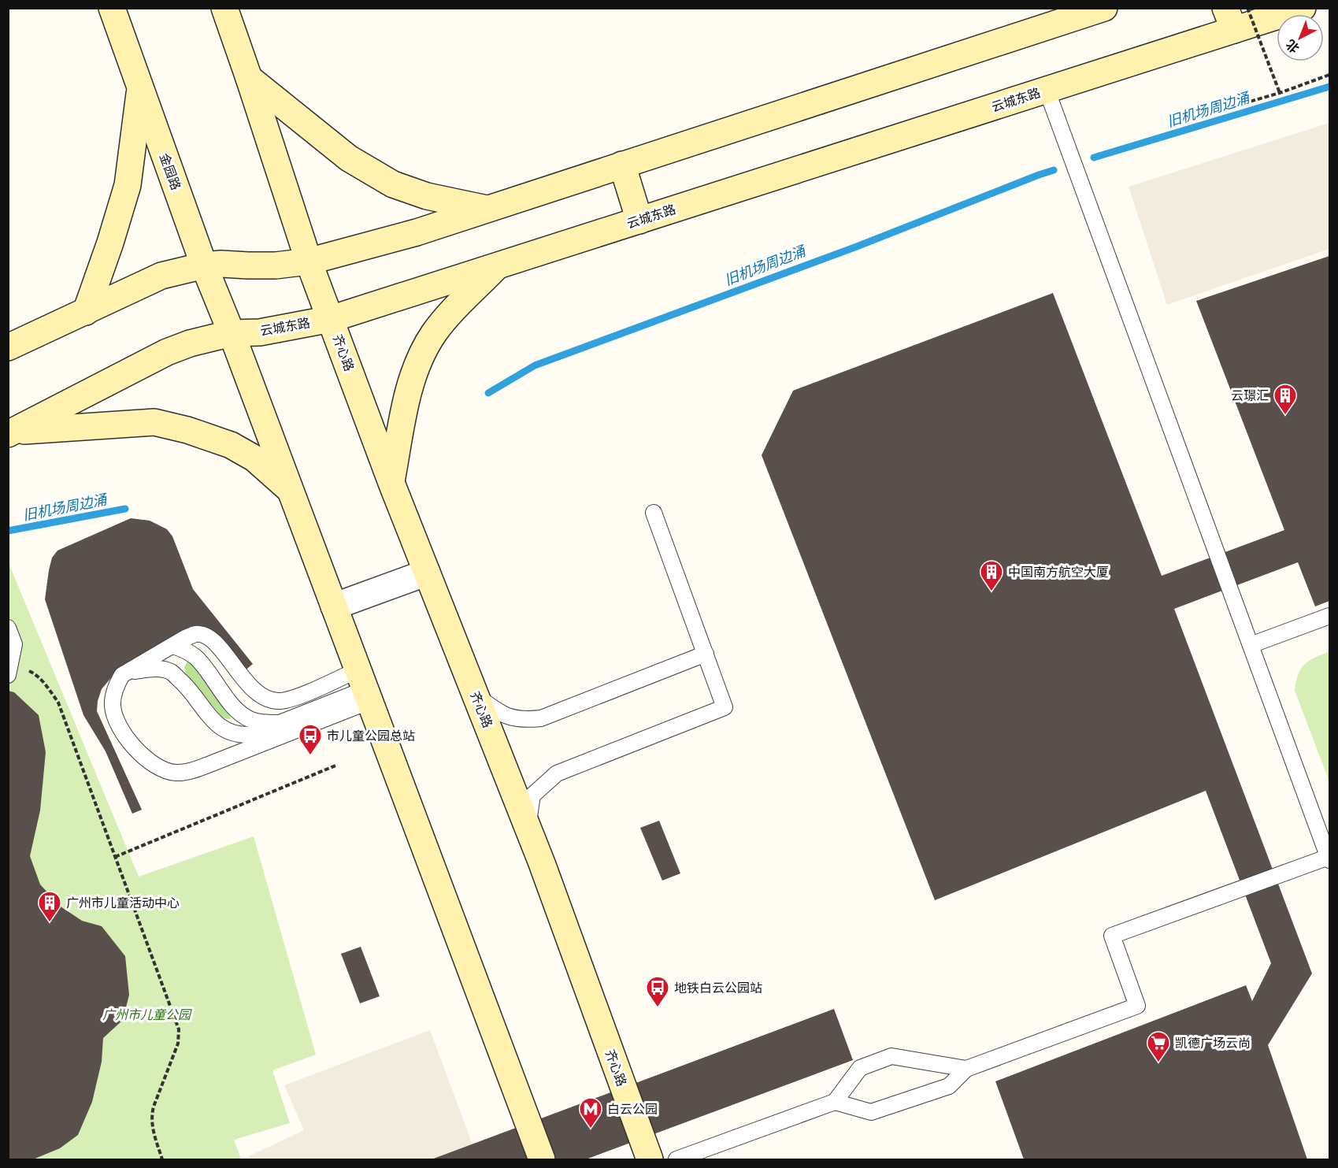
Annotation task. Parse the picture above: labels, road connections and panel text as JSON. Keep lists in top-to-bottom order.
{
  "streets": {
    "main road": ["云城东路", "金园路", "齐心路"]
  },
  "crossings": [
    ["云城东路", "金园路"],
    ["云城东路", "齐心路"]
  ],
  "water": ["旧机场周边涌"],
  "parks": ["广州市儿童公园"],
  "places": {
    "building": ["云璟汇", "中国南方航空大厦", "广州市儿童活动中心"],
    "bus stop": ["市儿童公园总站", "地铁白云公园站"],
    "supermarket": ["凯德广场云尚"],
    "metro station": ["白云公园"]
  },
  "north": "bottom left"
}
